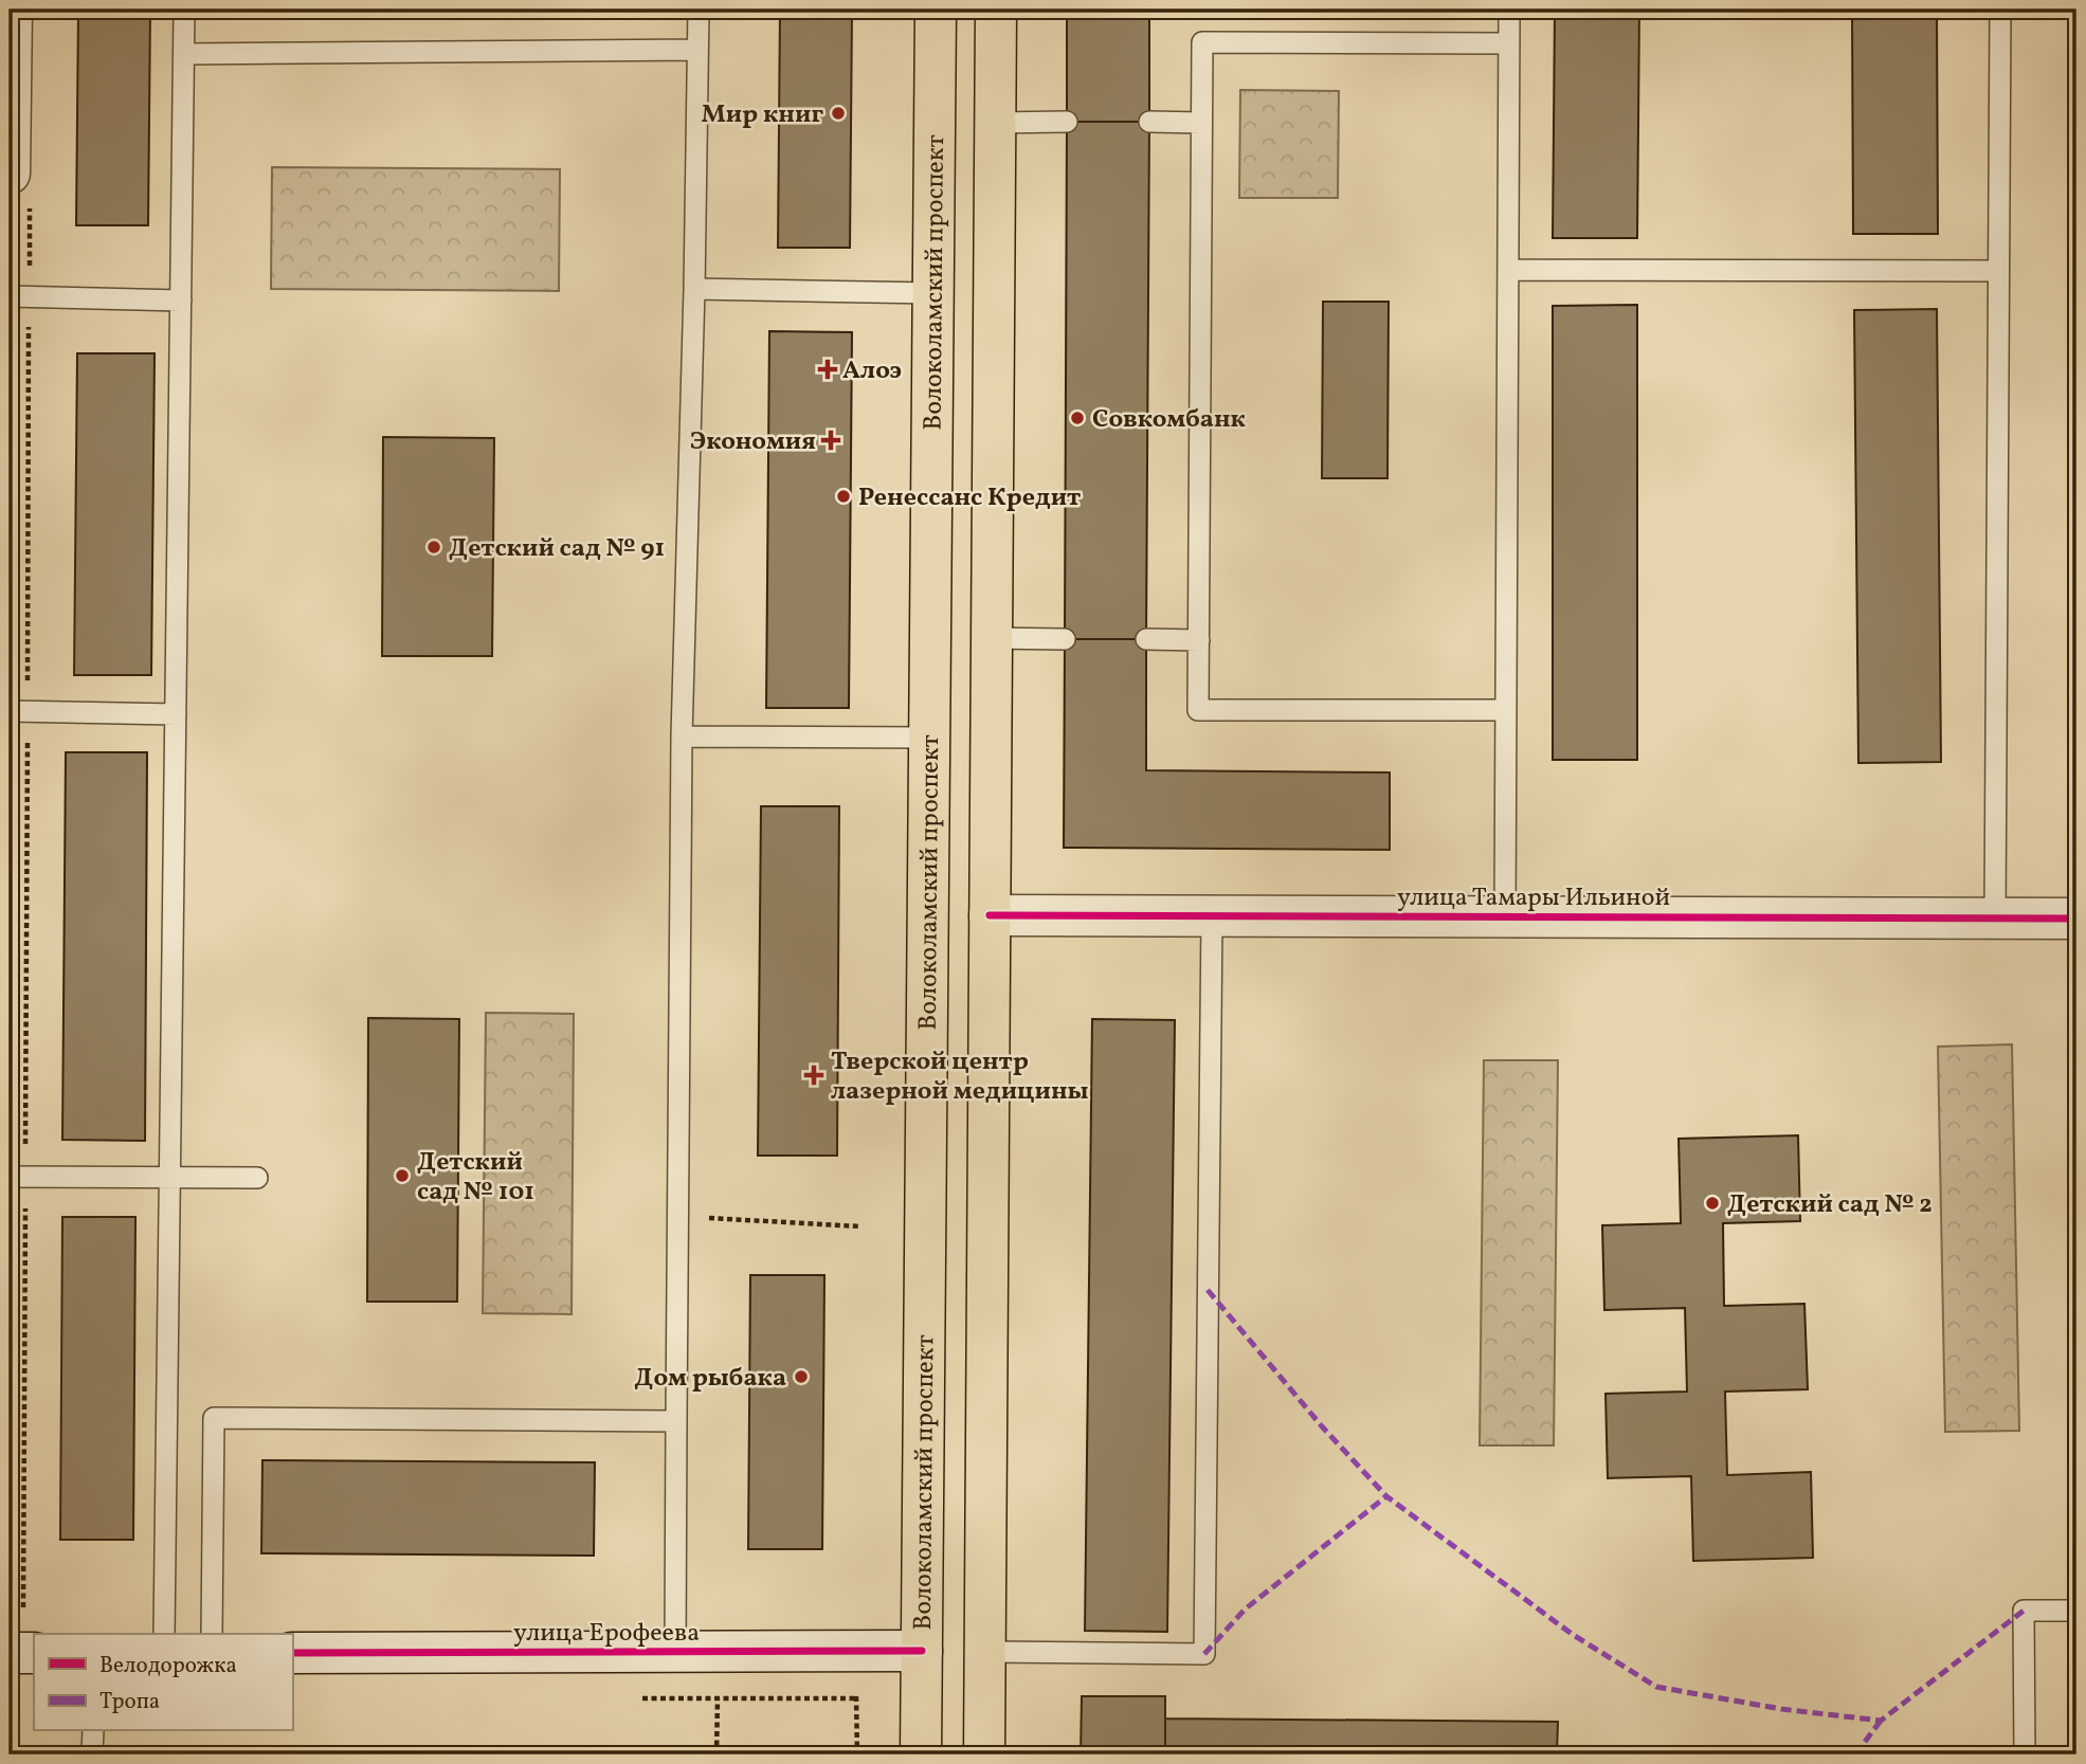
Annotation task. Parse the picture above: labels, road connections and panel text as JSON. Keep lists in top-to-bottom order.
{
  "streets": {
    "main road": ["Волоколамский проспект"],
    "street": ["улица Тамары Ильиной", "улица Ерофеева"]
  },
  "crossings": [
    ["Волоколамский проспект", "улица Ерофеева"]
  ],
  "places": {
    "other": [
      "Мир книг",
      "Совкомбанк",
      "Ренессанс Кредит",
      "Детский сад № 91",
      "Детский сад № 101",
      "Детский сад № 2",
      "Дом рыбака"
    ],
    "health": ["Алоэ", "Экономия", "Тверской центр лазерной медицины"]
  },
  "legend": ["Велодорожка", "Тропа"]
}
